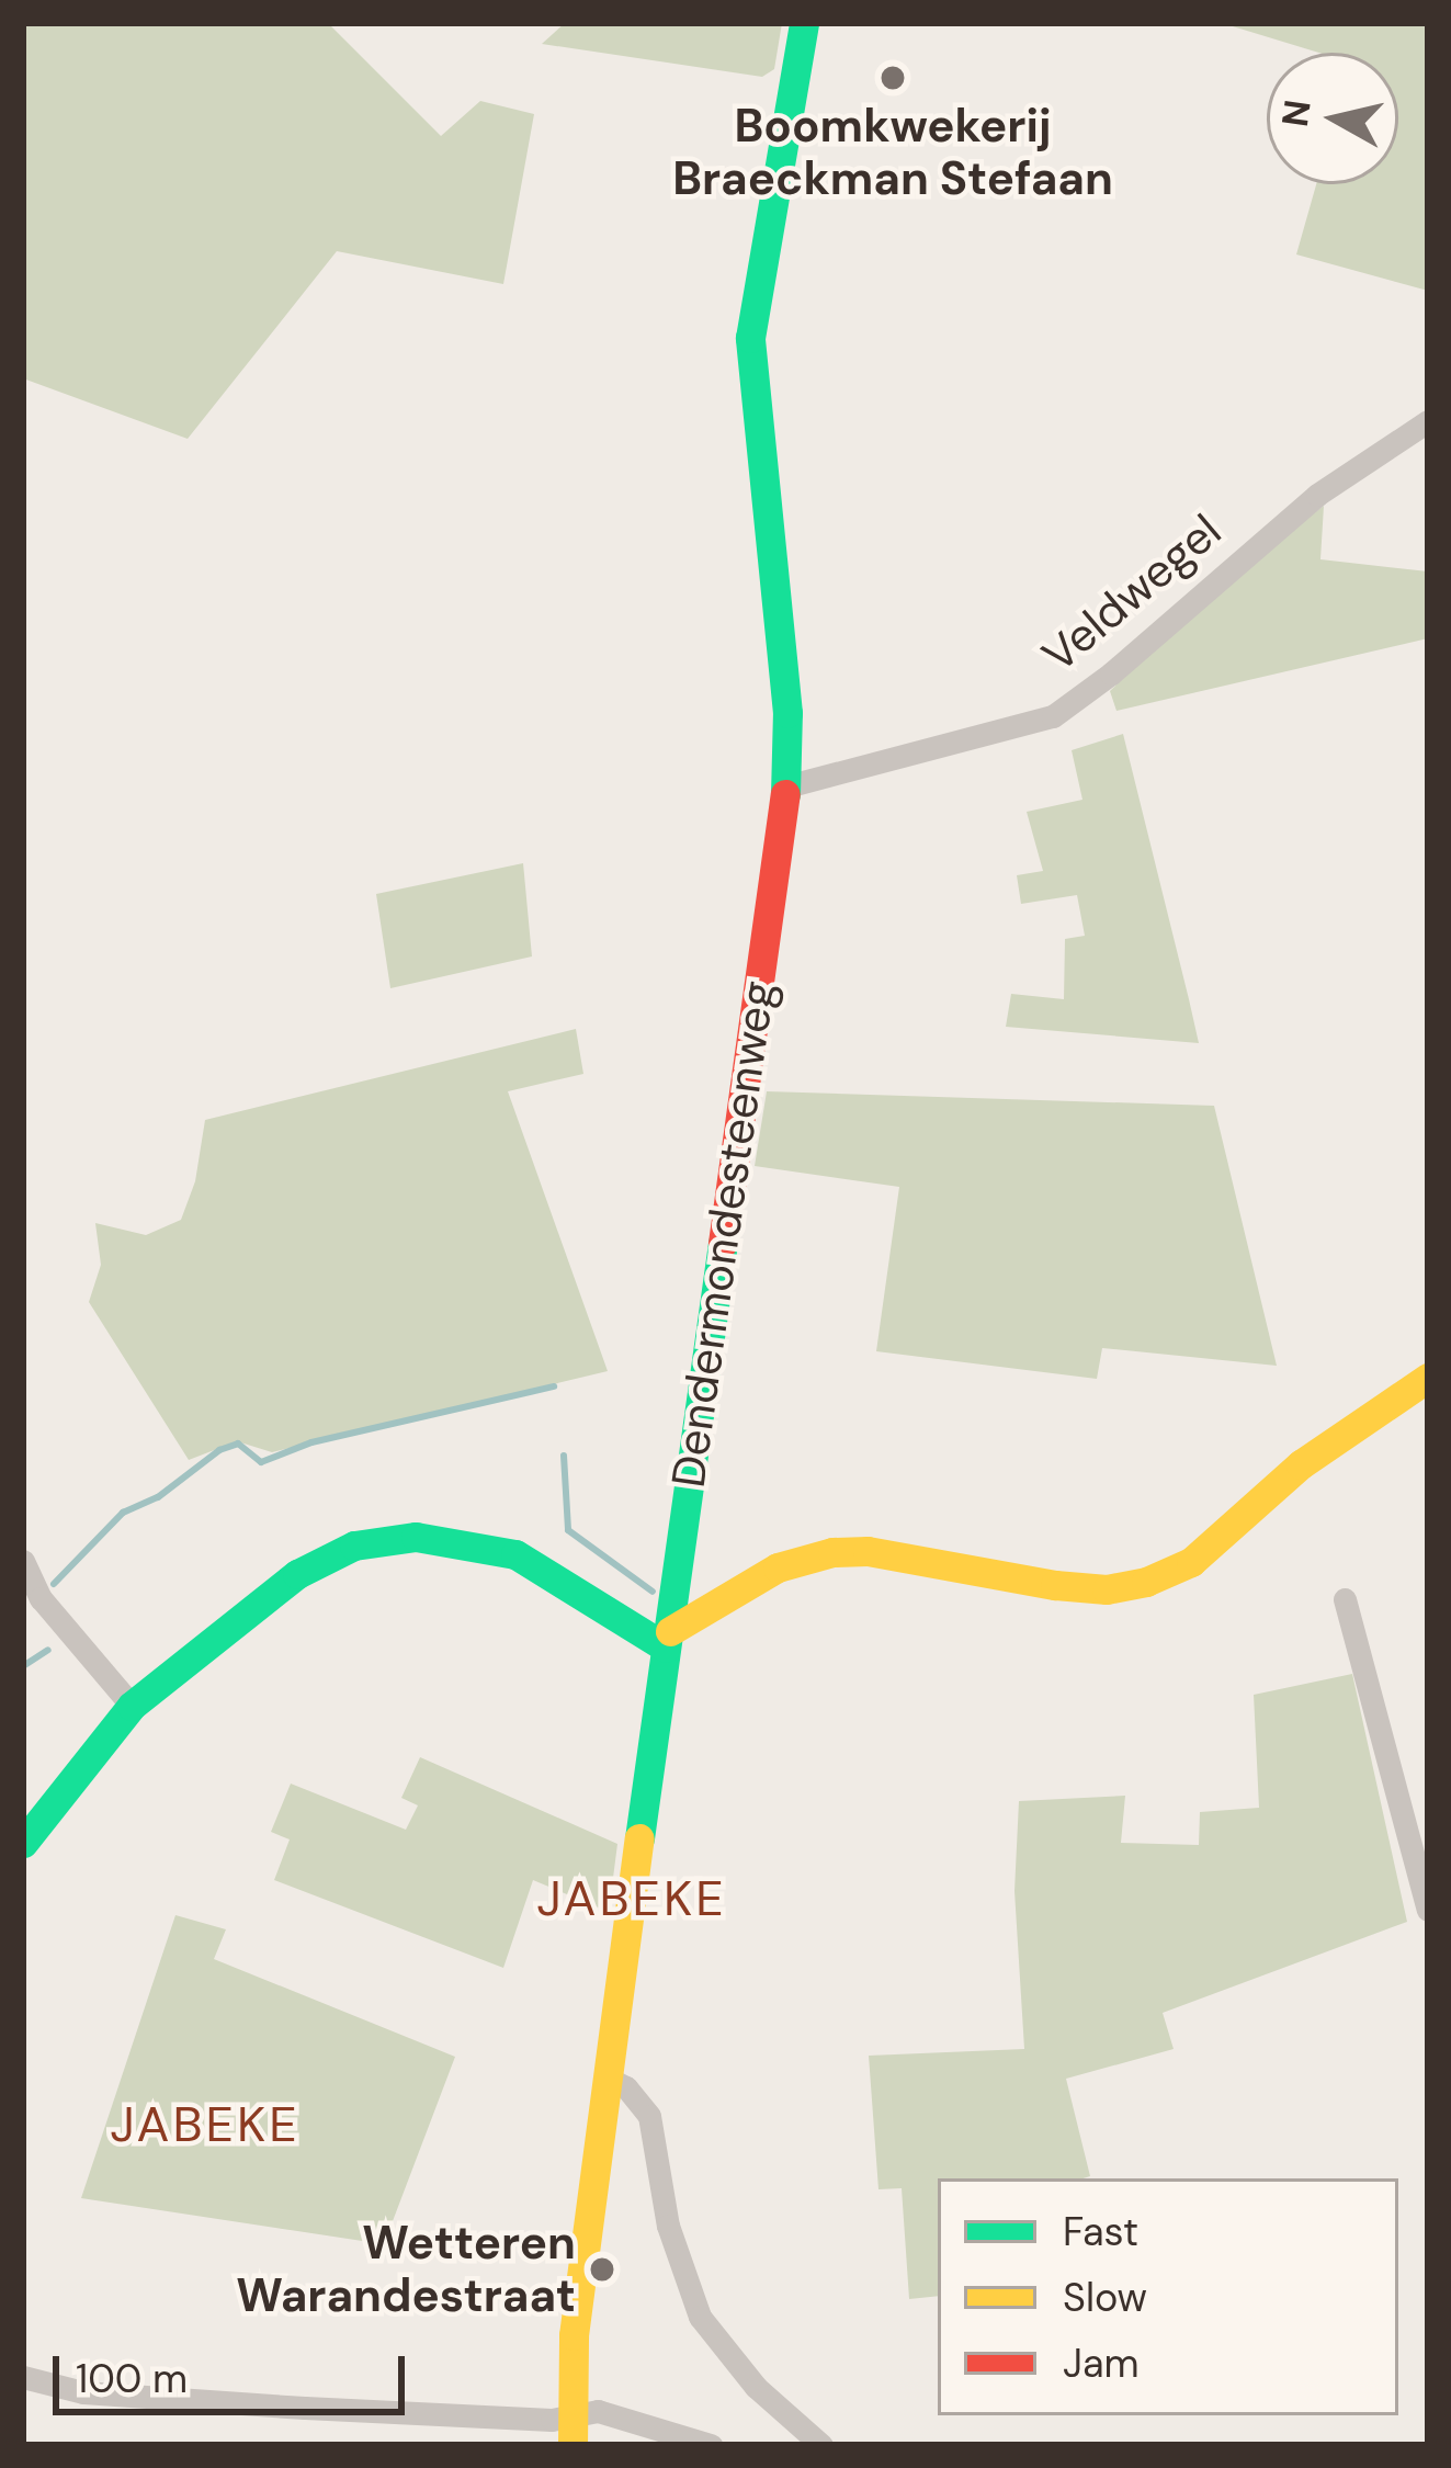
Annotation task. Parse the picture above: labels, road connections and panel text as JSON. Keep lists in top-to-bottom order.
{
  "streets": {
    "main road": ["Dendermondesteenweg"],
    "street": ["Veldwegel"]
  },
  "crossings": [
    ["Veldwegel", "Dendermondesteenweg"]
  ],
  "districts": ["JABEKE", "JABEKE"],
  "places": ["Boomkwekerij Braeckman Stefaan", "Wetteren Warandestraat"],
  "legend": ["Fast", "Slow", "Jam"],
  "scale_bar": "100 m",
  "north": "left"
}
